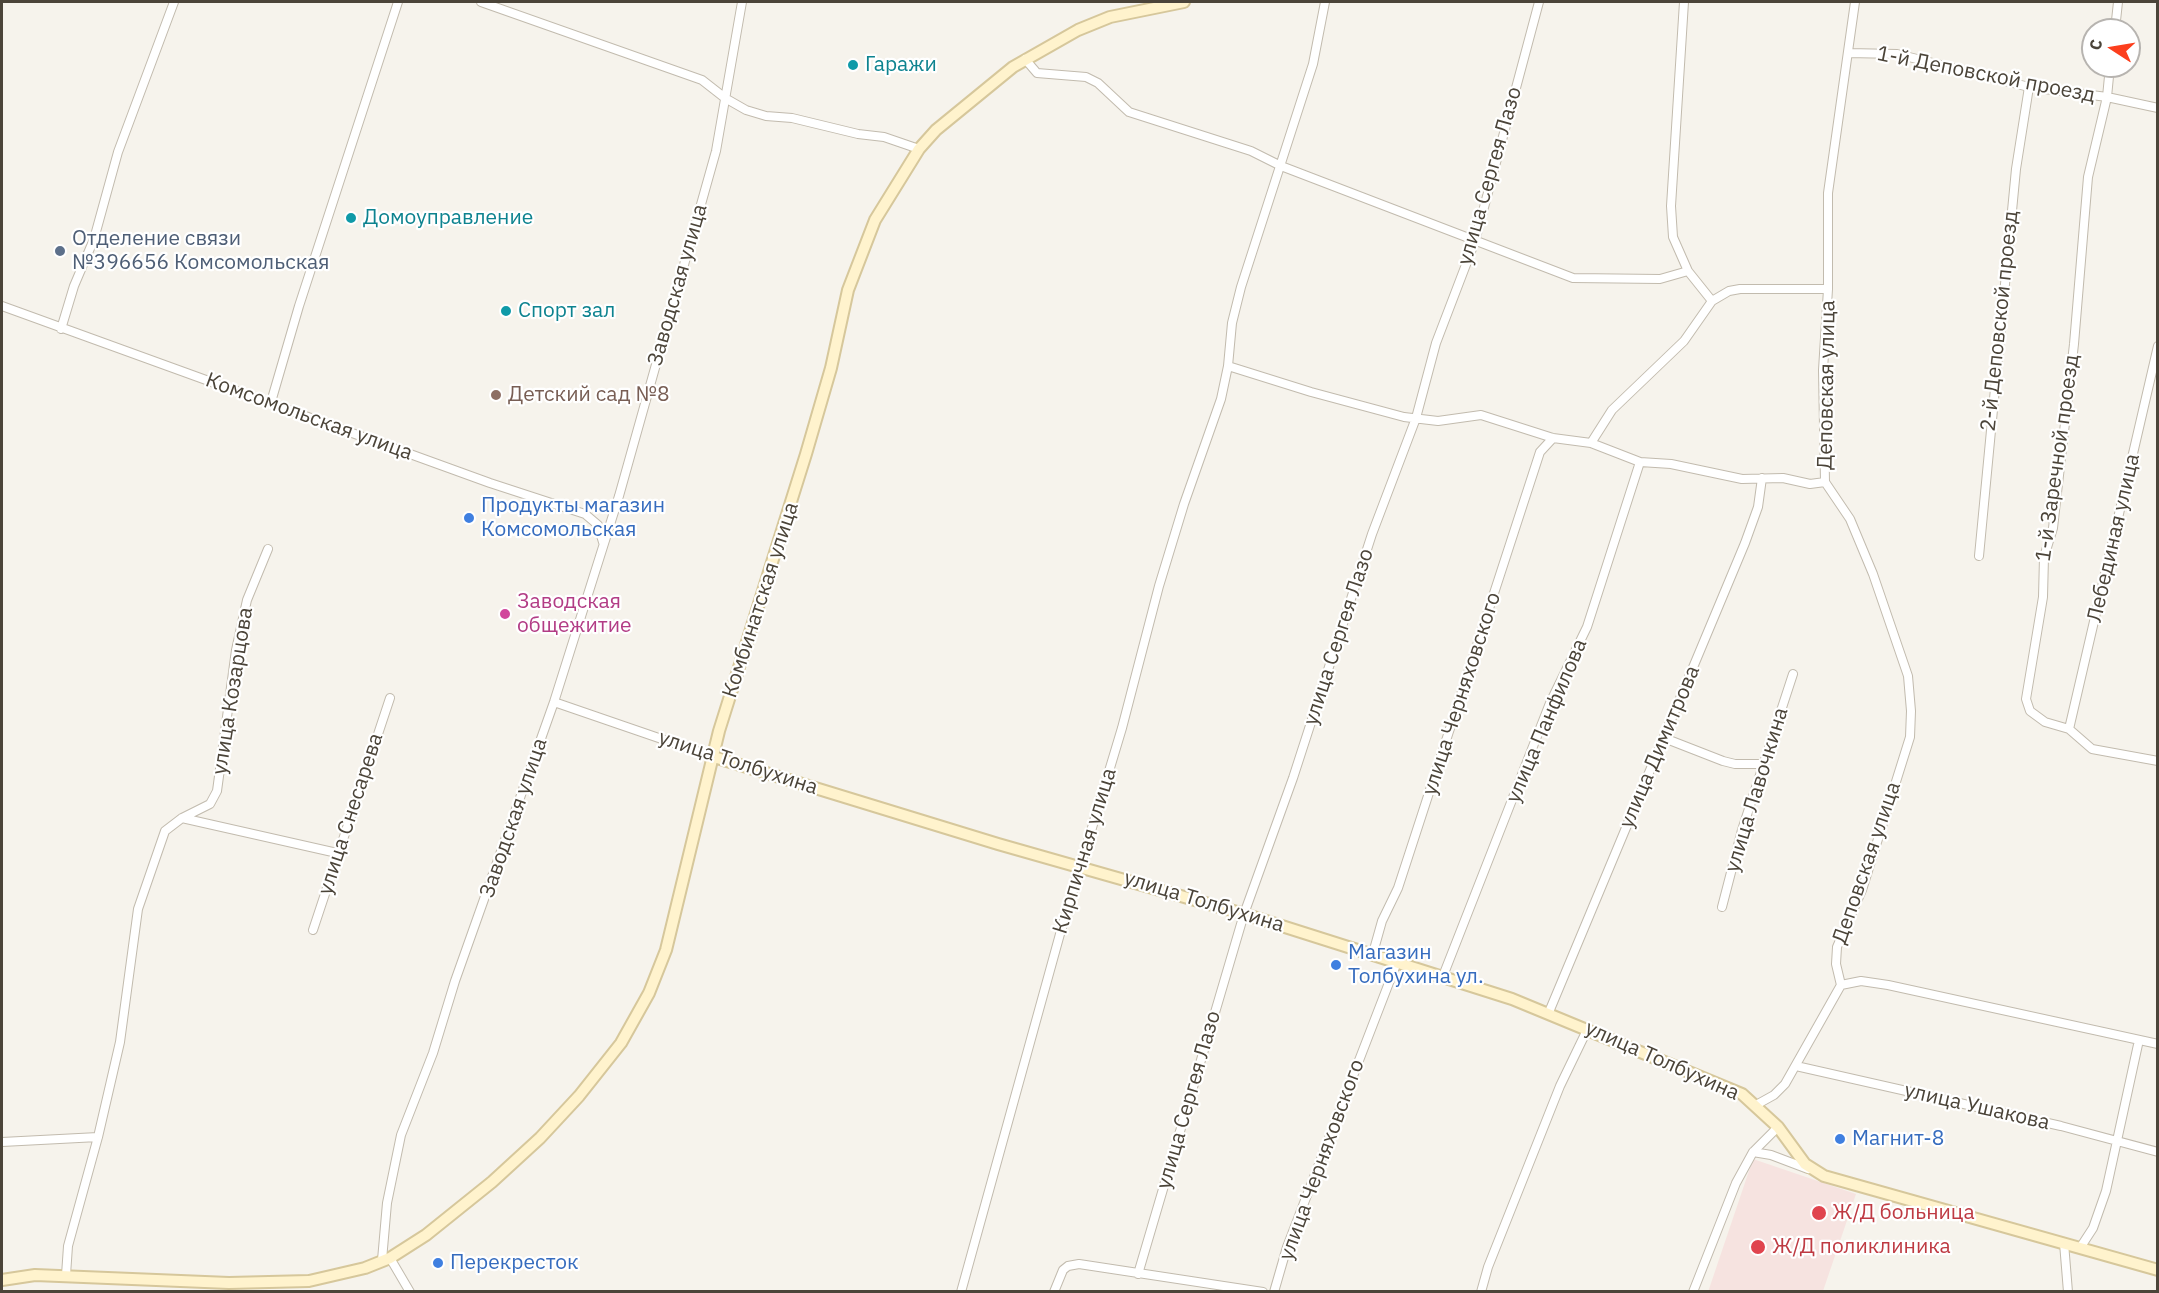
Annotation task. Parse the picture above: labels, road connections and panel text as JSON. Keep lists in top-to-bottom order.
{
  "streets": {
    "main road": ["Комбинатская улица", "улица Толбухина"],
    "street": [
      "1-й Деповской проезд",
      "улица Сергея Лазо",
      "Заводская улица",
      "2-й Деповской проезд",
      "Деповская улица",
      "Комсомольская улица",
      "1-й Заречной проезд",
      "Лебединая улица",
      "улица Козарцова",
      "улица Черняховского",
      "улица Панфилова",
      "улица Димитрова",
      "улица Лавочкина",
      "улица Снесарева",
      "Кирпичная улица",
      "улица Ушакова"
    ]
  },
  "crossings": [
    ["1-й Деповской проезд", "2-й Деповской проезд"],
    ["1-й Деповской проезд", "Деповская улица"],
    ["1-й Деповской проезд", "1-й Заречной проезд"],
    ["улица Сергея Лазо", "улица Толбухина"],
    ["Заводская улица", "Комсомольская улица"],
    ["Заводская улица", "Комбинатская улица"],
    ["Заводская улица", "улица Толбухина"],
    ["1-й Заречной проезд", "Лебединая улица"],
    ["Комбинатская улица", "улица Толбухина"],
    ["улица Черняховского", "улица Толбухина"],
    ["улица Панфилова", "улица Толбухина"],
    ["улица Димитрова", "улица Толбухина"],
    ["улица Толбухина", "Кирпичная улица"]
  ],
  "places": [
    "Гаражи",
    "Домоуправление",
    "Отделение связи №396656 Комсомольская",
    "Спорт зал",
    "Детский сад №8",
    "Продукты магазин Комсомольская",
    "Заводская общежитие",
    "Магазин Толбухина ул.",
    "Магнит-8",
    "Ж/Д больница",
    "Ж/Д поликлиника",
    "Перекресток"
  ],
  "north": "left"
}
